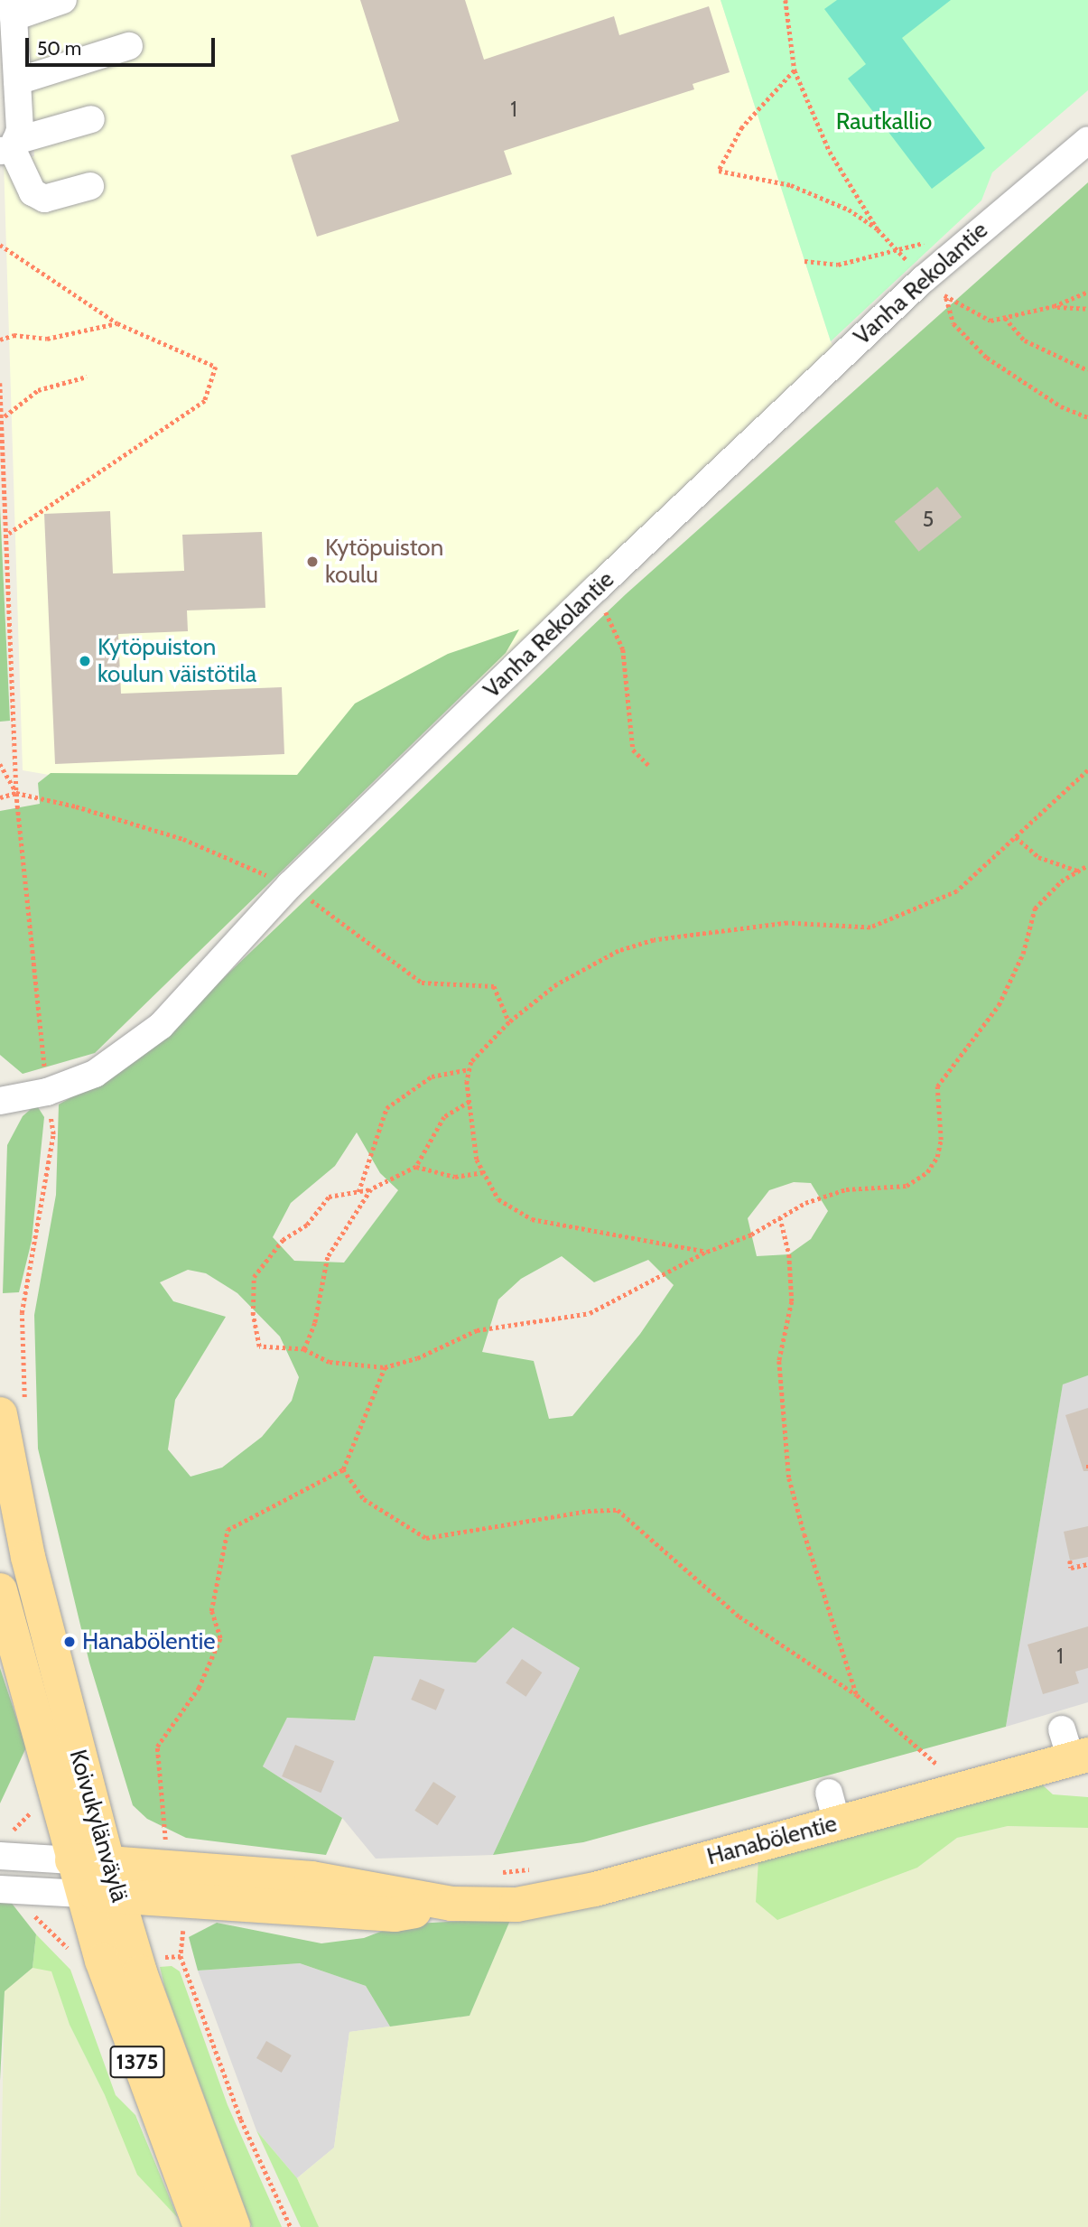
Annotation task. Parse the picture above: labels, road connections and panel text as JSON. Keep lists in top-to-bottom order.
{
  "streets": {
    "main road": ["Koivukylänväylä", "Hanabölentie", "1375"],
    "street": ["Vanha Rekolantie"]
  },
  "crossings": [
    ["Koivukylänväylä", "Hanabölentie"]
  ],
  "parks": ["Rautkallio"],
  "places": ["Kytöpuiston koulu", "Kytöpuiston koulun väistötila", "Hanabölentie"],
  "house_numbers": ["1", "5", "1"],
  "scale_bar": "50 m"
}
